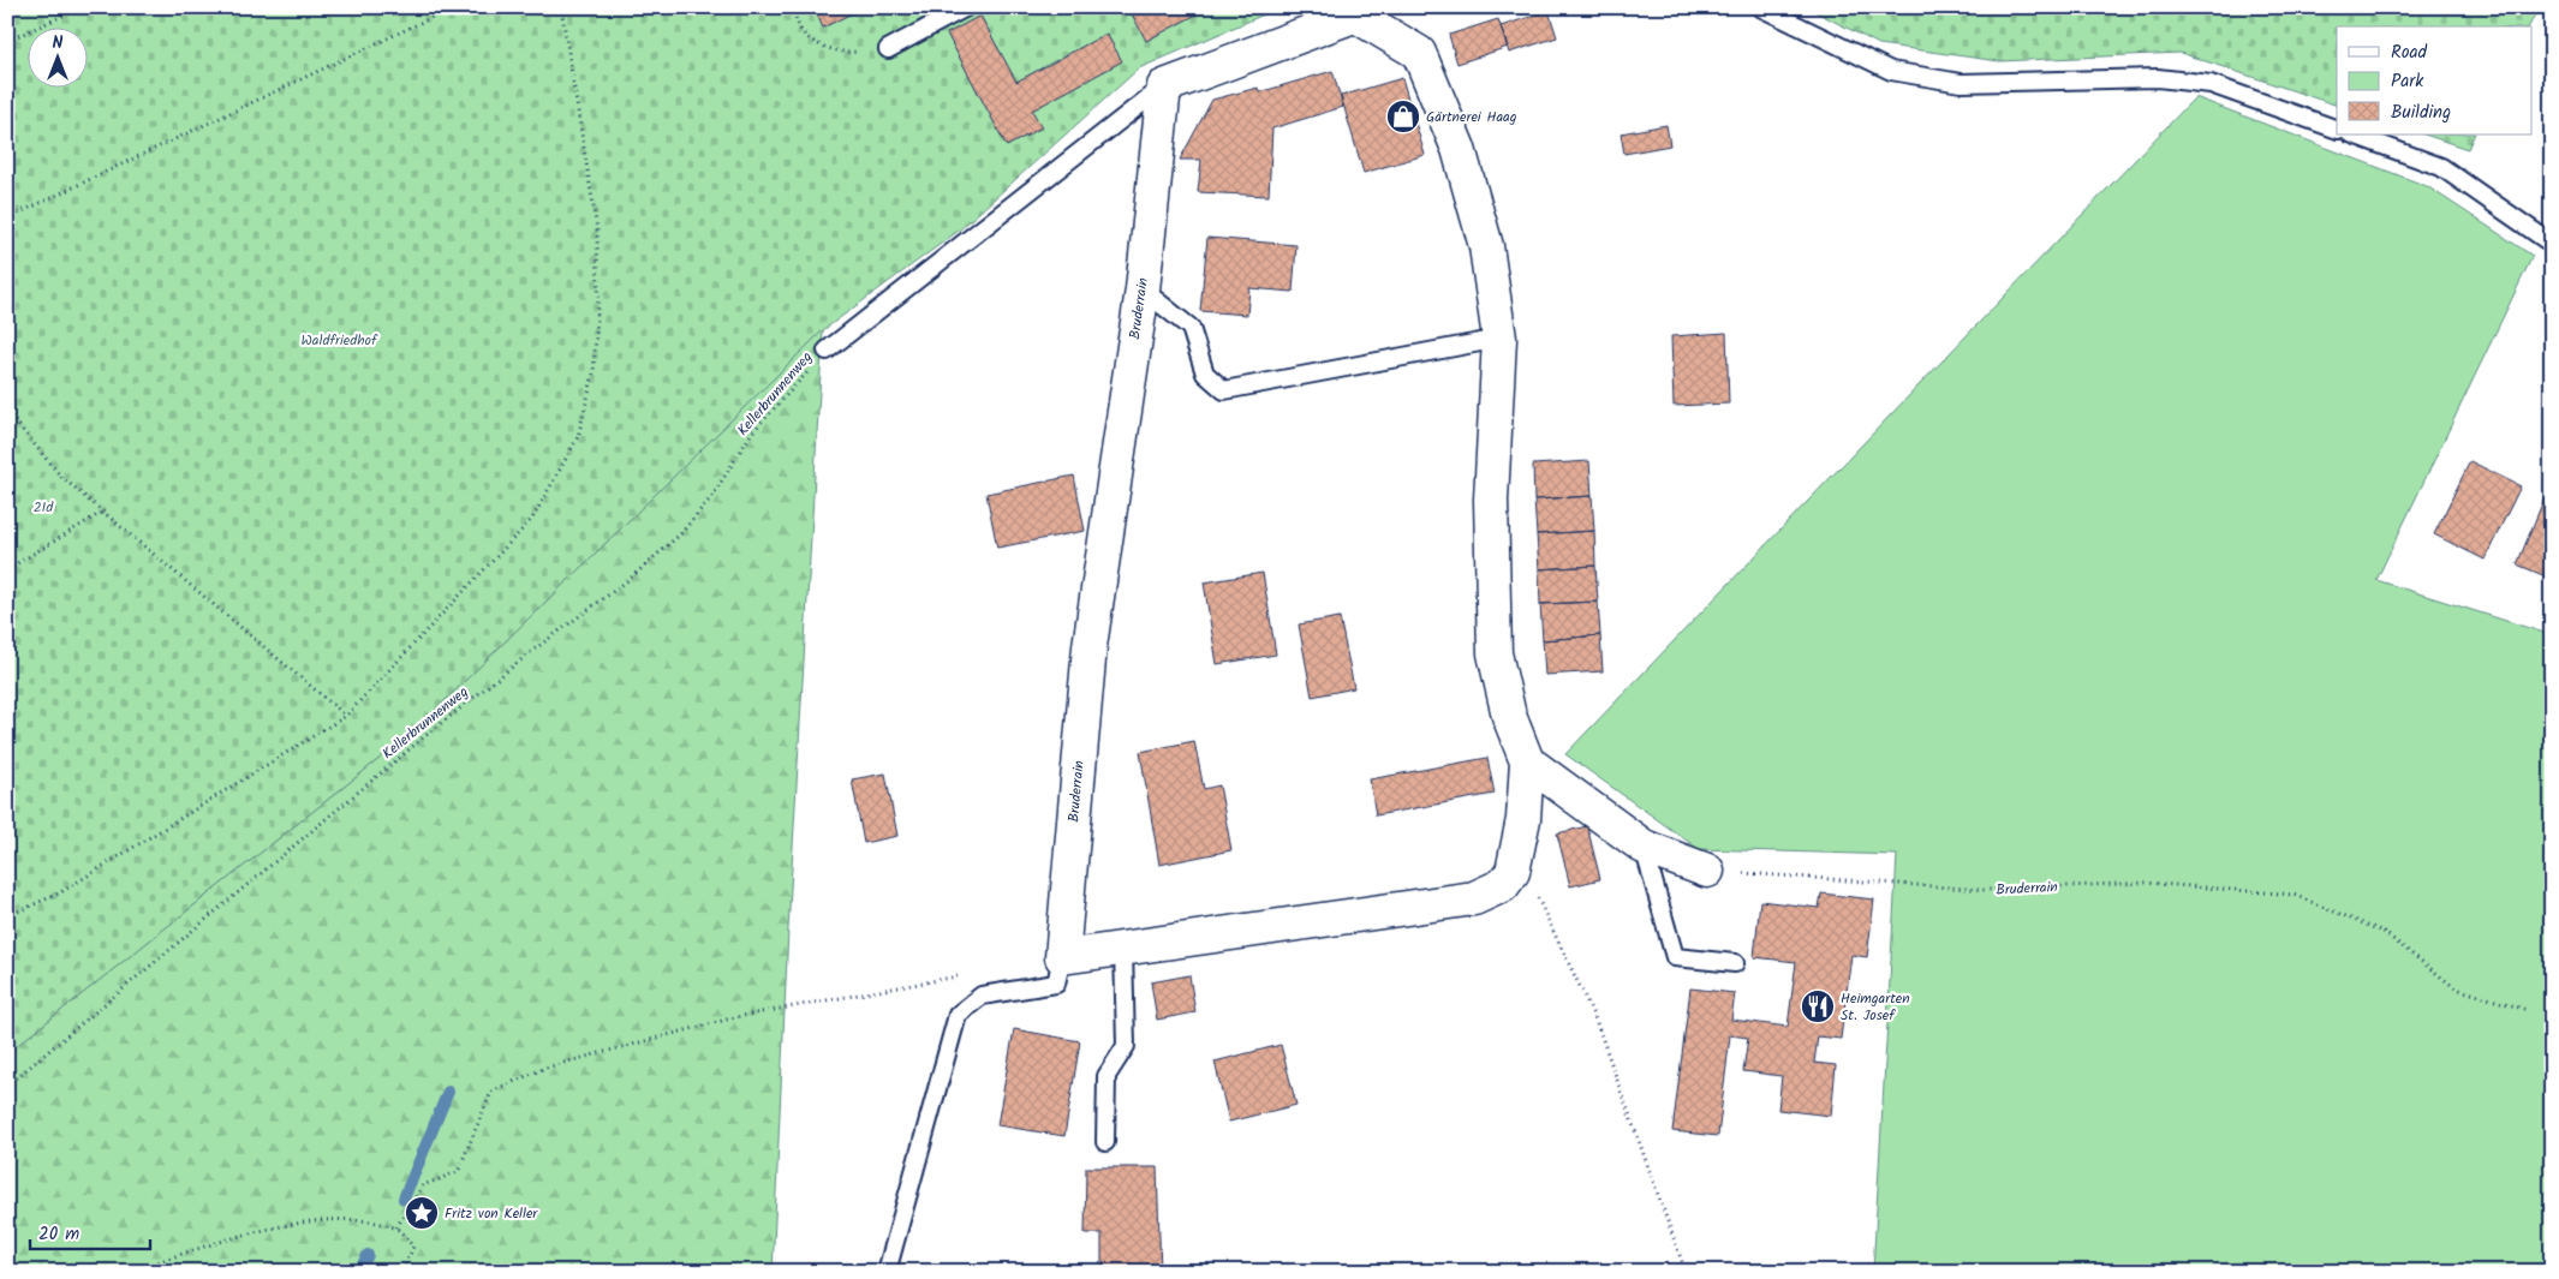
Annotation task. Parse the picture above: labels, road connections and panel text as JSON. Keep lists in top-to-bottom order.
{
  "streets": {
    "street": ["Bruderrain"],
    "path": ["Kellerbrunnenweg"]
  },
  "parks": ["Waldfriedhof", "21d"],
  "places": {
    "shop": ["Gärtnerei Haag"],
    "restaurant": ["Heimgarten St. Josef"],
    "place": ["Fritz von Keller"]
  },
  "legend": ["Road", "Park", "Building"],
  "scale_bar": "20 m",
  "north": "top"
}
